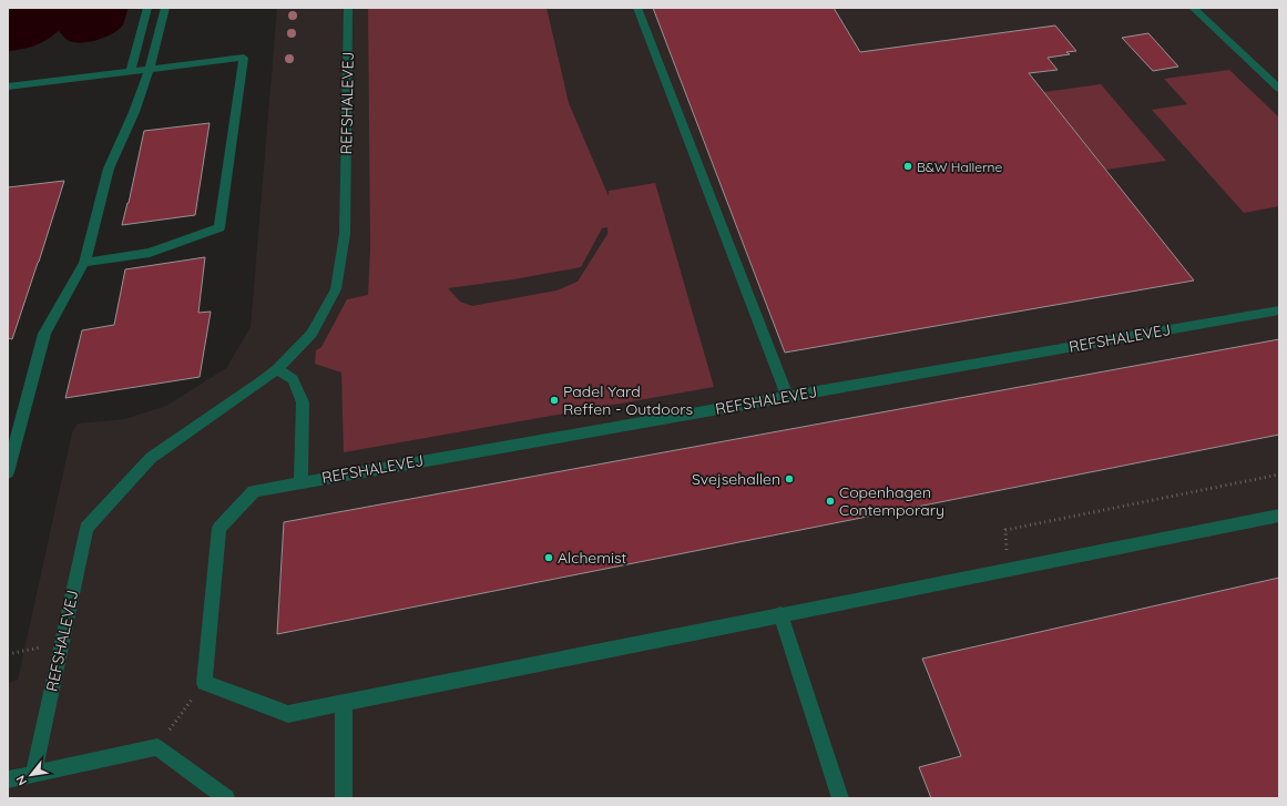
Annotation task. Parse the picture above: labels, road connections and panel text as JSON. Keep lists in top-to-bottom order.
{
  "streets": {
    "street": ["REFSHALEVEJ"]
  },
  "places": [
    "B&W Hallerne",
    "Padel Yard Reffen - Outdoors",
    "Svejsehallen",
    "Copenhagen Contemporary",
    "Alchemist"
  ],
  "north": "bottom left"
}
